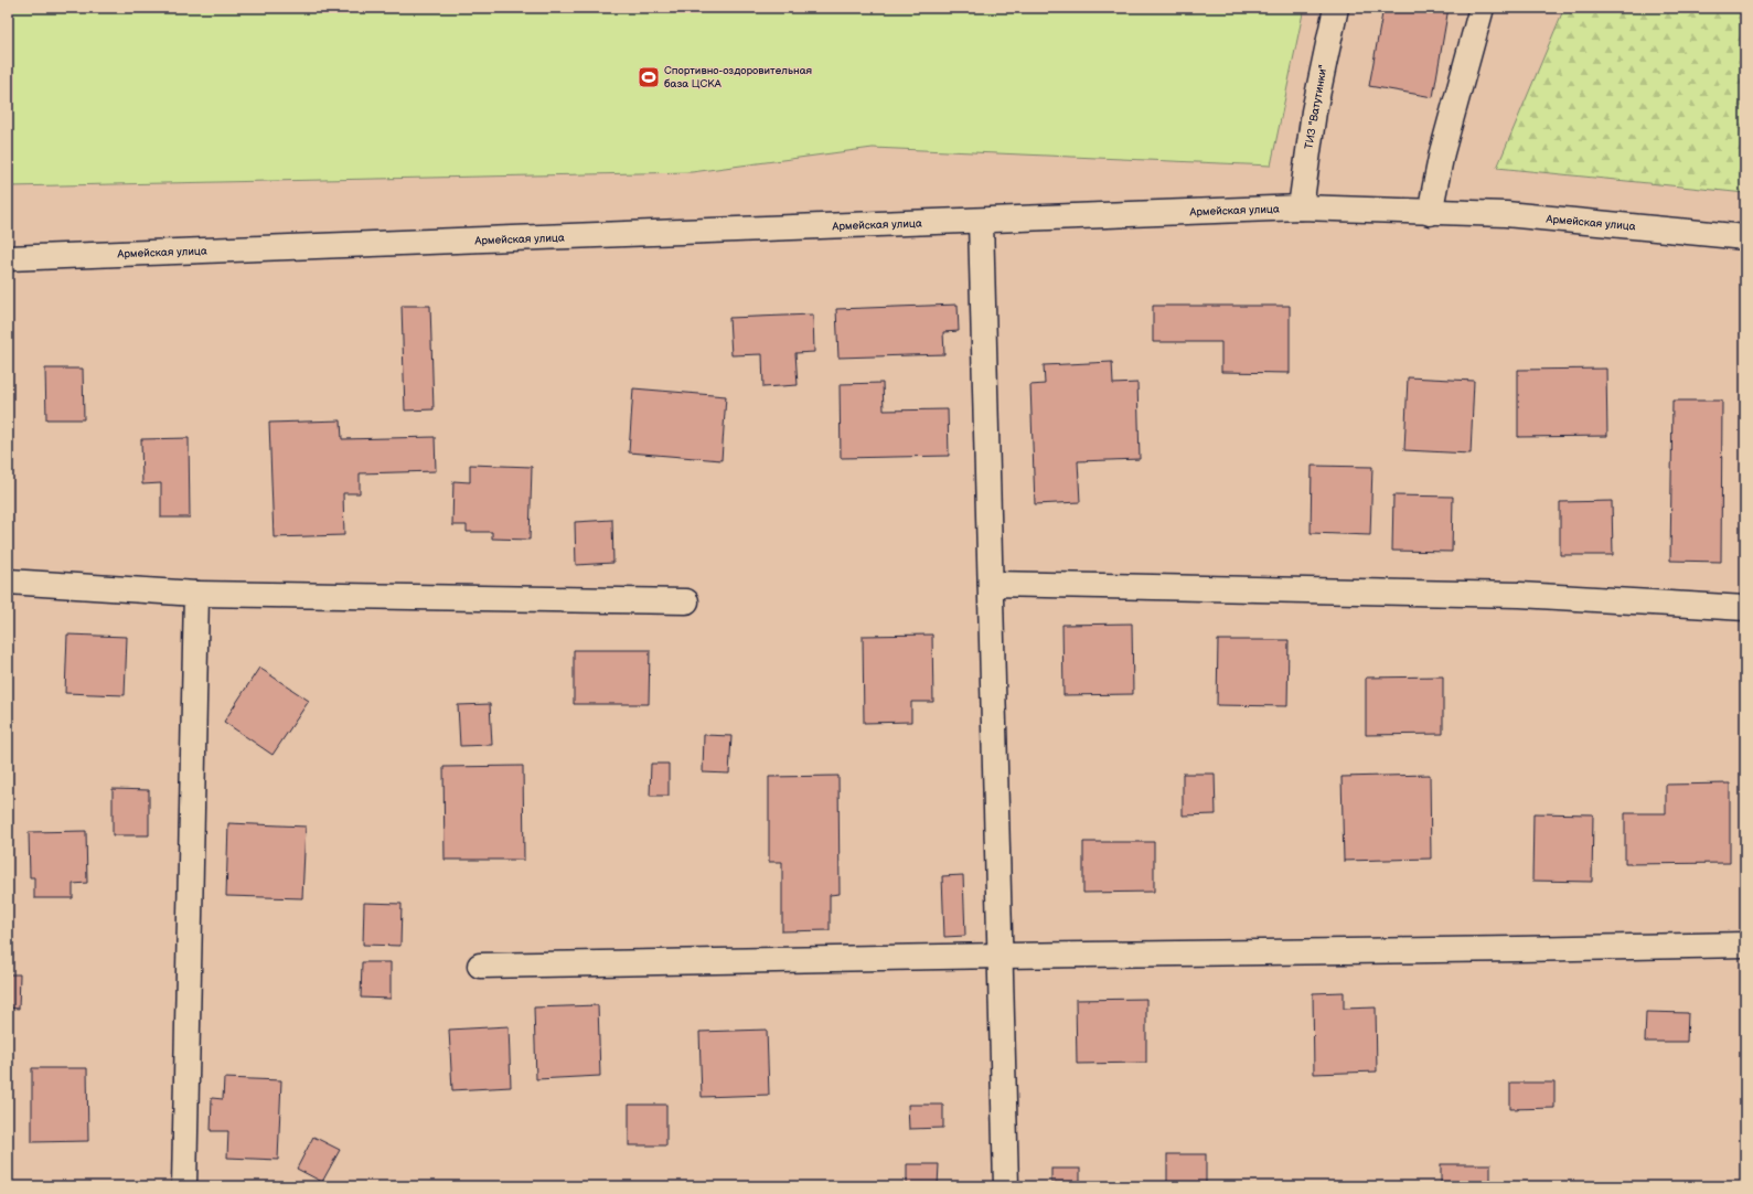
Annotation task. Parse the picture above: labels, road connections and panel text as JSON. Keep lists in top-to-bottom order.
{
  "streets": {
    "street": ["ТИЗ \"Ватутинки\"", "Армейская улица"]
  },
  "crossings": [
    ["ТИЗ \"Ватутинки\"", "Армейская улица"]
  ],
  "places": {
    "sports": ["Спортивно-оздоровительная база ЦСКА"]
  }
}
